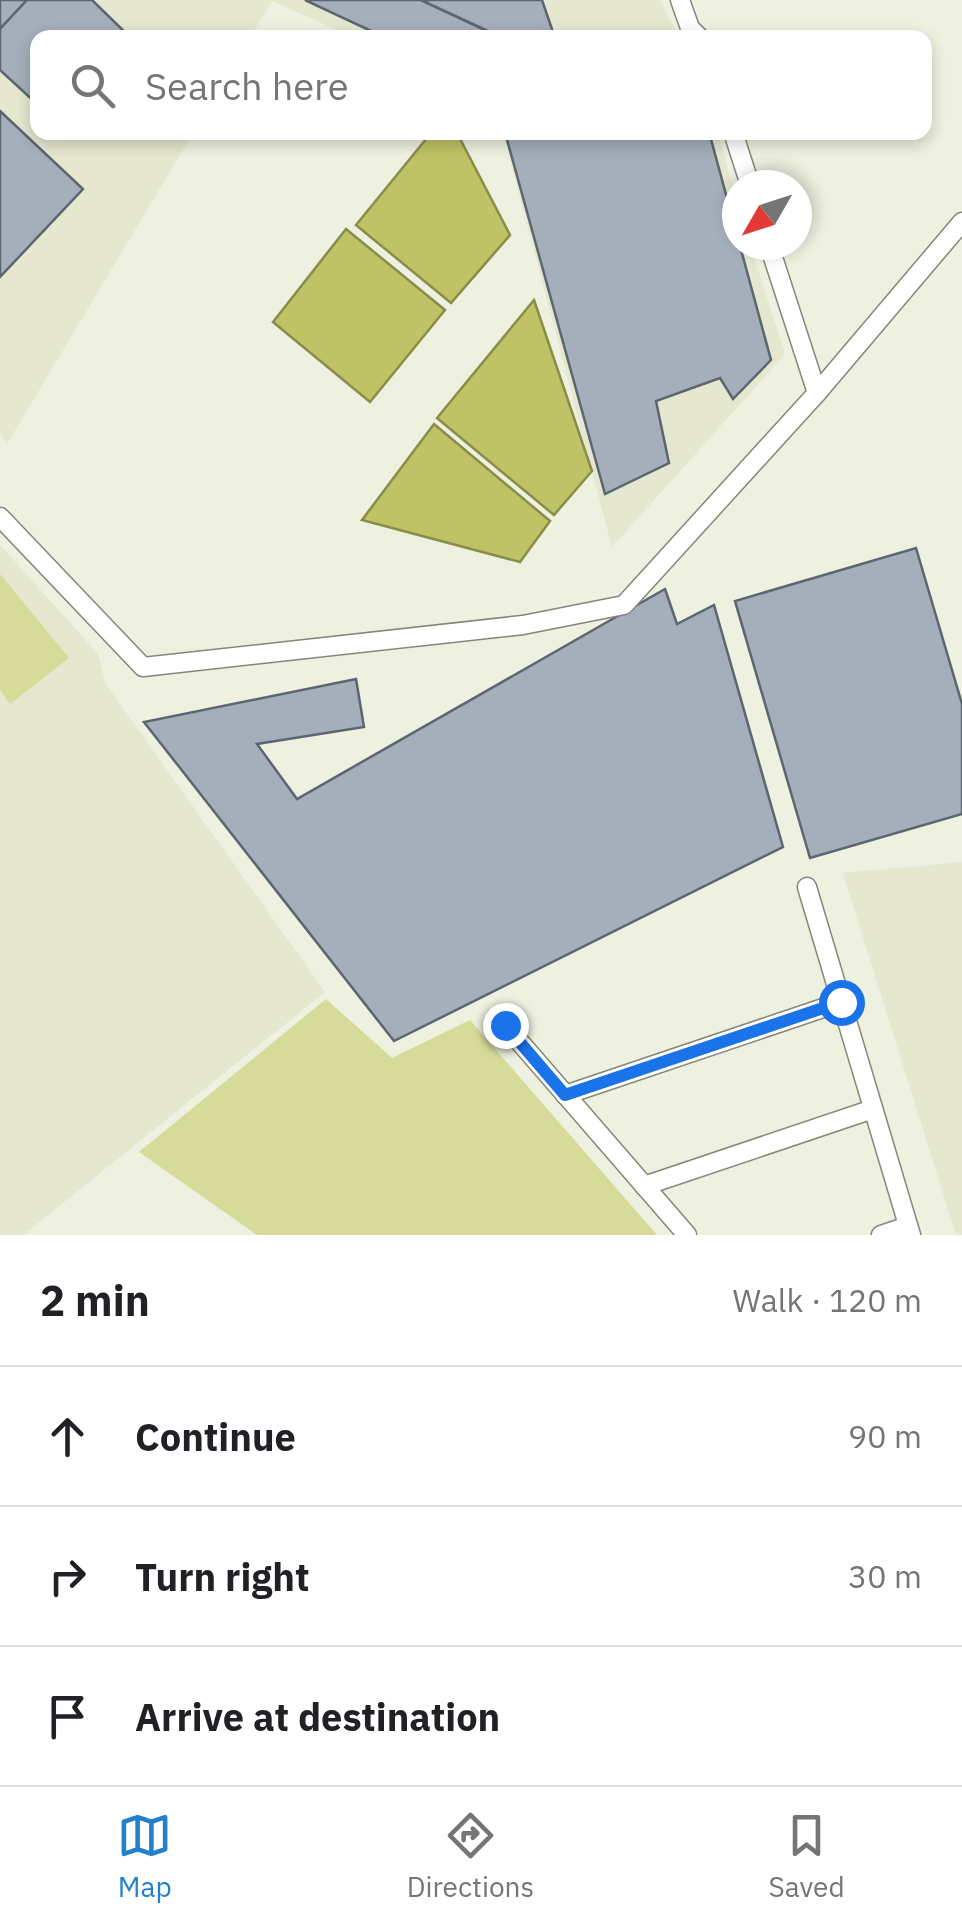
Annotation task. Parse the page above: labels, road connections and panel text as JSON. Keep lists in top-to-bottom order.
{
  "north": "bottom left",
  "page": {
    "search": "Search here",
    "heading": ["2 min", "Walk · 120 m"],
    "list": [
      ["Continue", "90 m"],
      ["Turn right", "30 m"],
      "Arrive at destination"
    ],
    "nav": ["Map", "Directions", "Saved"]
  }
}
